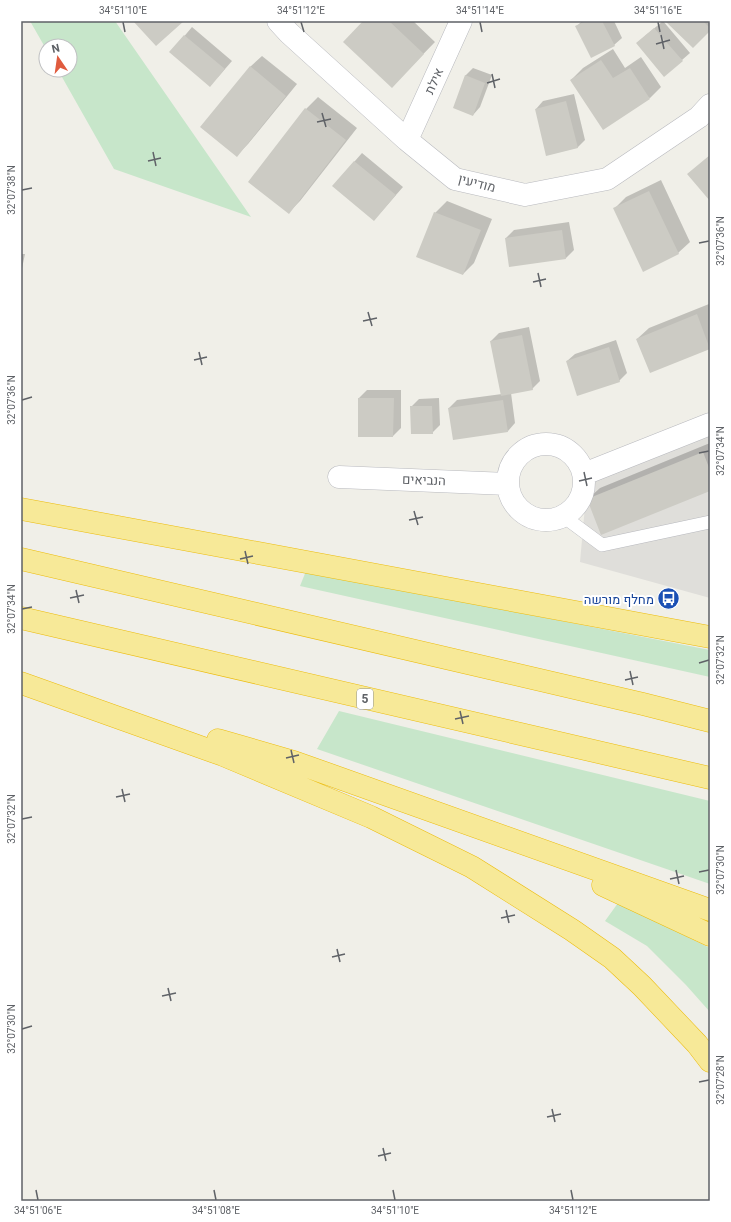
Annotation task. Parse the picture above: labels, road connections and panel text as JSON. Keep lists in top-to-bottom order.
{
  "streets": {
    "highway": ["5"],
    "street": ["אילת", "מודיעין", "הנביאים"]
  },
  "crossings": [
    ["אילת", "מודיעין"]
  ],
  "places": {
    "bus stop": ["מחלף מורשה"]
  },
  "north": "top",
  "coordinates": [
    "34°51'10\"E",
    "34°51'12\"E",
    "34°51'14\"E",
    "34°51'16\"E",
    "32°07'38\"N",
    "32°07'36\"N",
    "32°07'34\"N",
    "32°07'32\"N",
    "32°07'30\"N",
    "32°07'28\"N",
    "34°51'06\"E",
    "34°51'08\"E"
  ]
}
